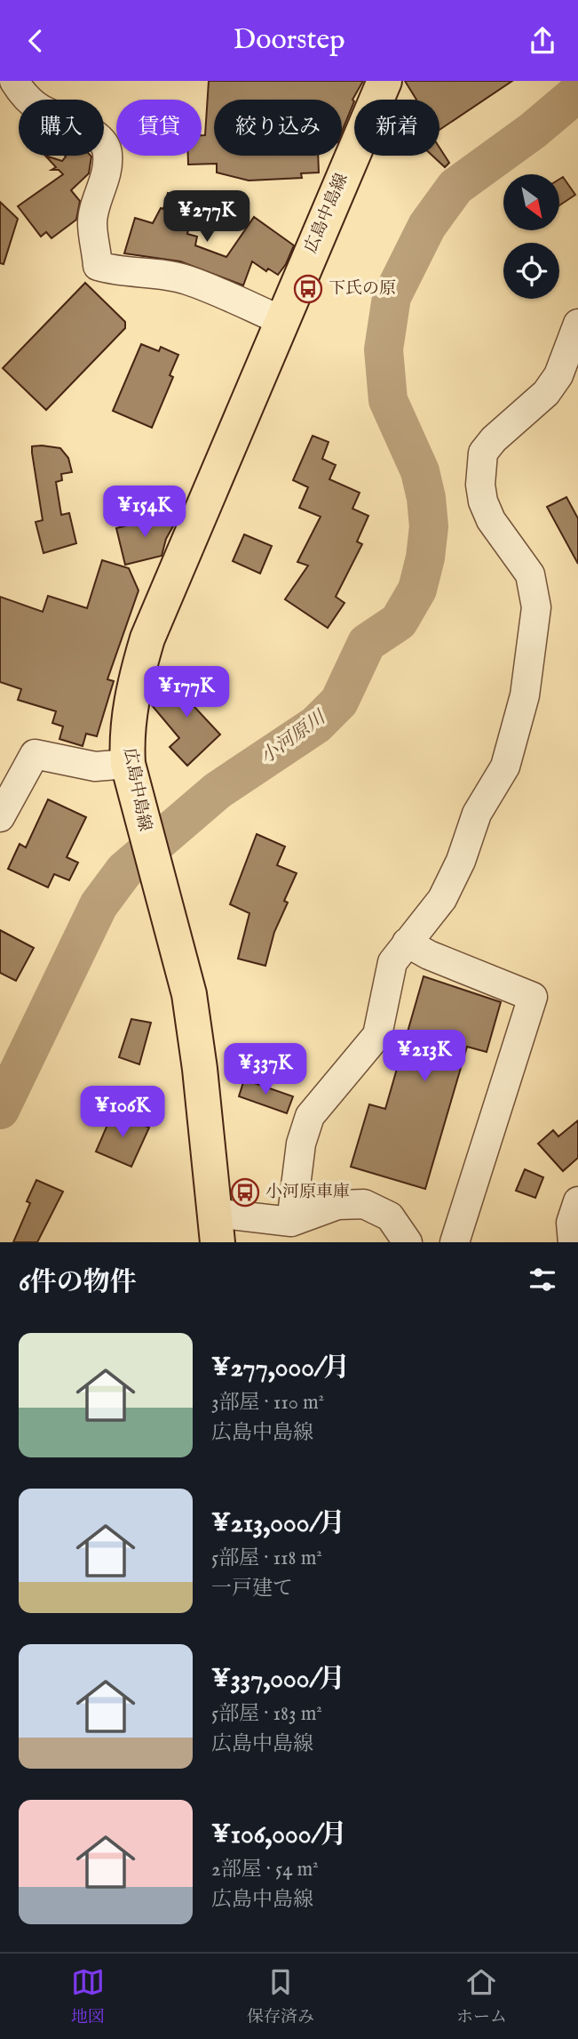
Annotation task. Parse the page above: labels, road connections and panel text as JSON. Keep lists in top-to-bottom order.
{
  "streets": {
    "main road": ["広島中島線"]
  },
  "water": ["小河原川"],
  "places": {
    "bus stop": ["下氏の原", "小河原車庫"]
  },
  "north": "bottom right",
  "page": {
    "header": "Doorstep",
    "chip": [
      "購入",
      "賃貸",
      "絞り込み",
      "新着"
    ],
    "price": [
      "¥277K",
      "¥154K",
      "¥177K",
      "¥213K",
      "¥337K",
      "¥106K"
    ],
    "heading": "6件の物件",
    "list": [
      {
        "name": "¥277,000/月",
        "note": "3部屋 · 110 m² · 広島中島線"
      },
      {
        "name": "¥213,000/月",
        "note": "5部屋 · 118 m² · 一戸建て"
      },
      {
        "name": "¥337,000/月",
        "note": "5部屋 · 183 m² · 広島中島線"
      },
      {
        "name": "¥106,000/月",
        "note": "2部屋 · 54 m² · 広島中島線"
      }
    ],
    "tabs": ["地図", "保存済み", "ホーム"]
  }
}
